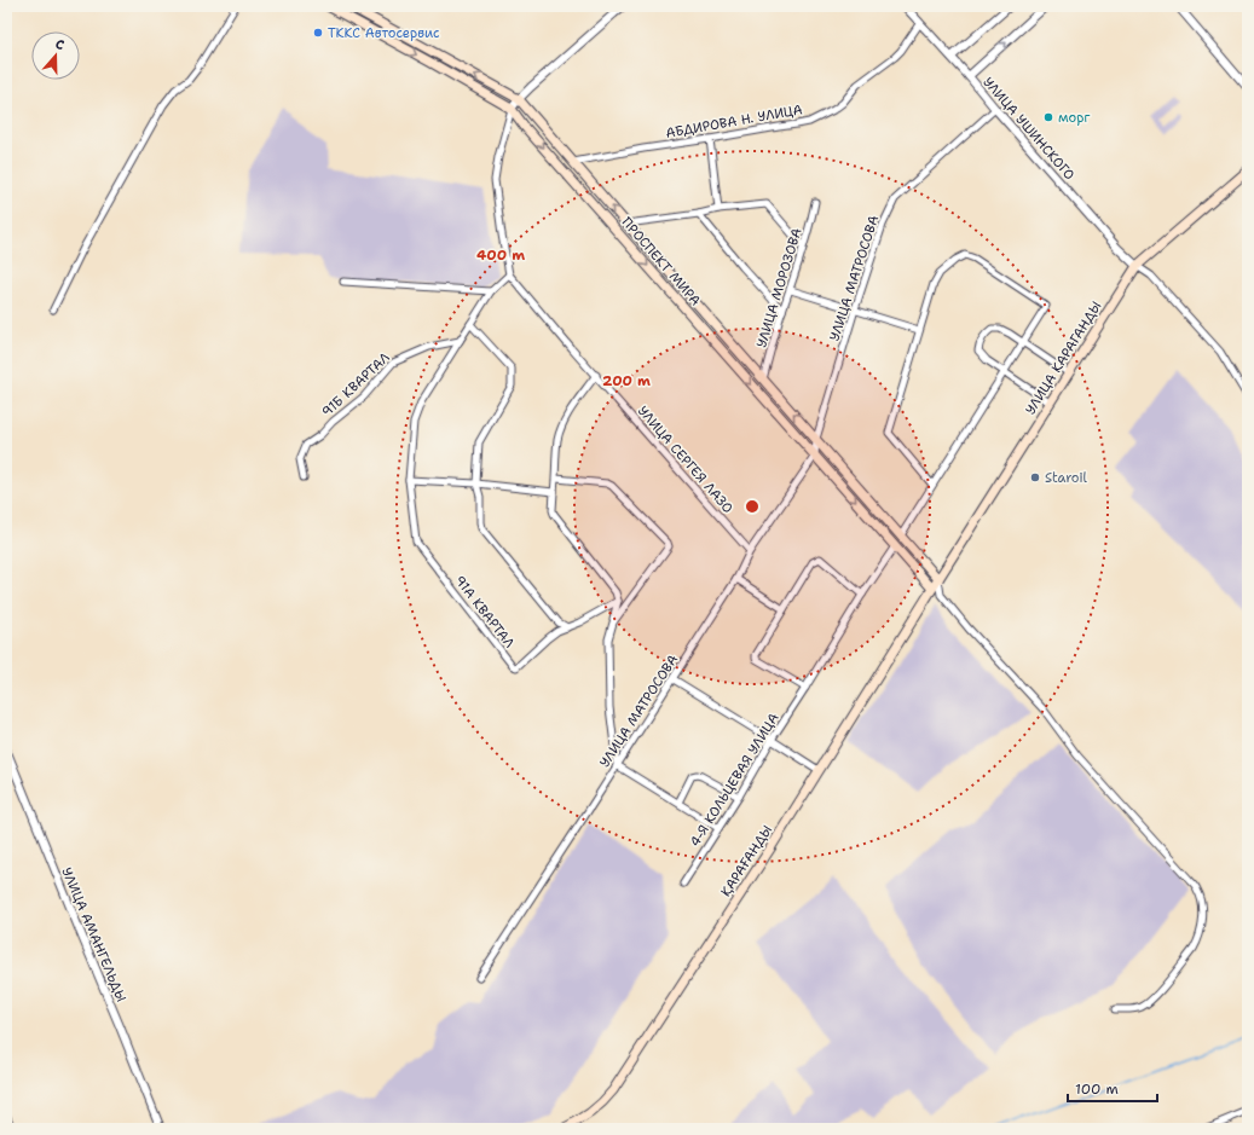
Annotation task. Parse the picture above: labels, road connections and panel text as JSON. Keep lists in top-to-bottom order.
{
  "streets": {
    "main road": ["ПРОСПЕКТ МИРА", "УЛИЦА КАРАГАНДЫ", "ҚАРАҒАНДЫ"],
    "street": [
      "АБДИРОВА Н. УЛИЦА",
      "УЛИЦА УШИНСКОГО",
      "УЛИЦА МАТРОСОВА",
      "УЛИЦА МОРОЗОВА",
      "91Б КВАРТАЛ",
      "УЛИЦА СЕРГЕЯ ЛАЗО",
      "91А КВАРТАЛ",
      "4-Я КОЛЬЦЕВАЯ УЛИЦА",
      "УЛИЦА АМАНГЕЛЬДЫ"
    ]
  },
  "crossings": [
    ["АБДИРОВА Н. УЛИЦА", "УЛИЦА УШИНСКОГО"],
    ["АБДИРОВА Н. УЛИЦА", "ПРОСПЕКТ МИРА"],
    ["УЛИЦА УШИНСКОГО", "УЛИЦА МАТРОСОВА"],
    ["УЛИЦА УШИНСКОГО", "УЛИЦА КАРАГАНДЫ"],
    ["ПРОСПЕКТ МИРА", "УЛИЦА МАТРОСОВА"],
    ["ПРОСПЕКТ МИРА", "УЛИЦА МОРОЗОВА"],
    ["ПРОСПЕКТ МИРА", "УЛИЦА КАРАГАНДЫ"],
    ["ПРОСПЕКТ МИРА", "4-Я КОЛЬЦЕВАЯ УЛИЦА"],
    ["ПРОСПЕКТ МИРА", "ҚАРАҒАНДЫ"],
    ["УЛИЦА МАТРОСОВА", "УЛИЦА СЕРГЕЯ ЛАЗО"],
    ["УЛИЦА КАРАГАНДЫ", "ҚАРАҒАНДЫ"]
  ],
  "places": ["ТККС Автосервис", "морг", "Staroil"],
  "scale_bar": "100 m",
  "north": "top",
  "rings": ["400 m", "200 m"]
}
